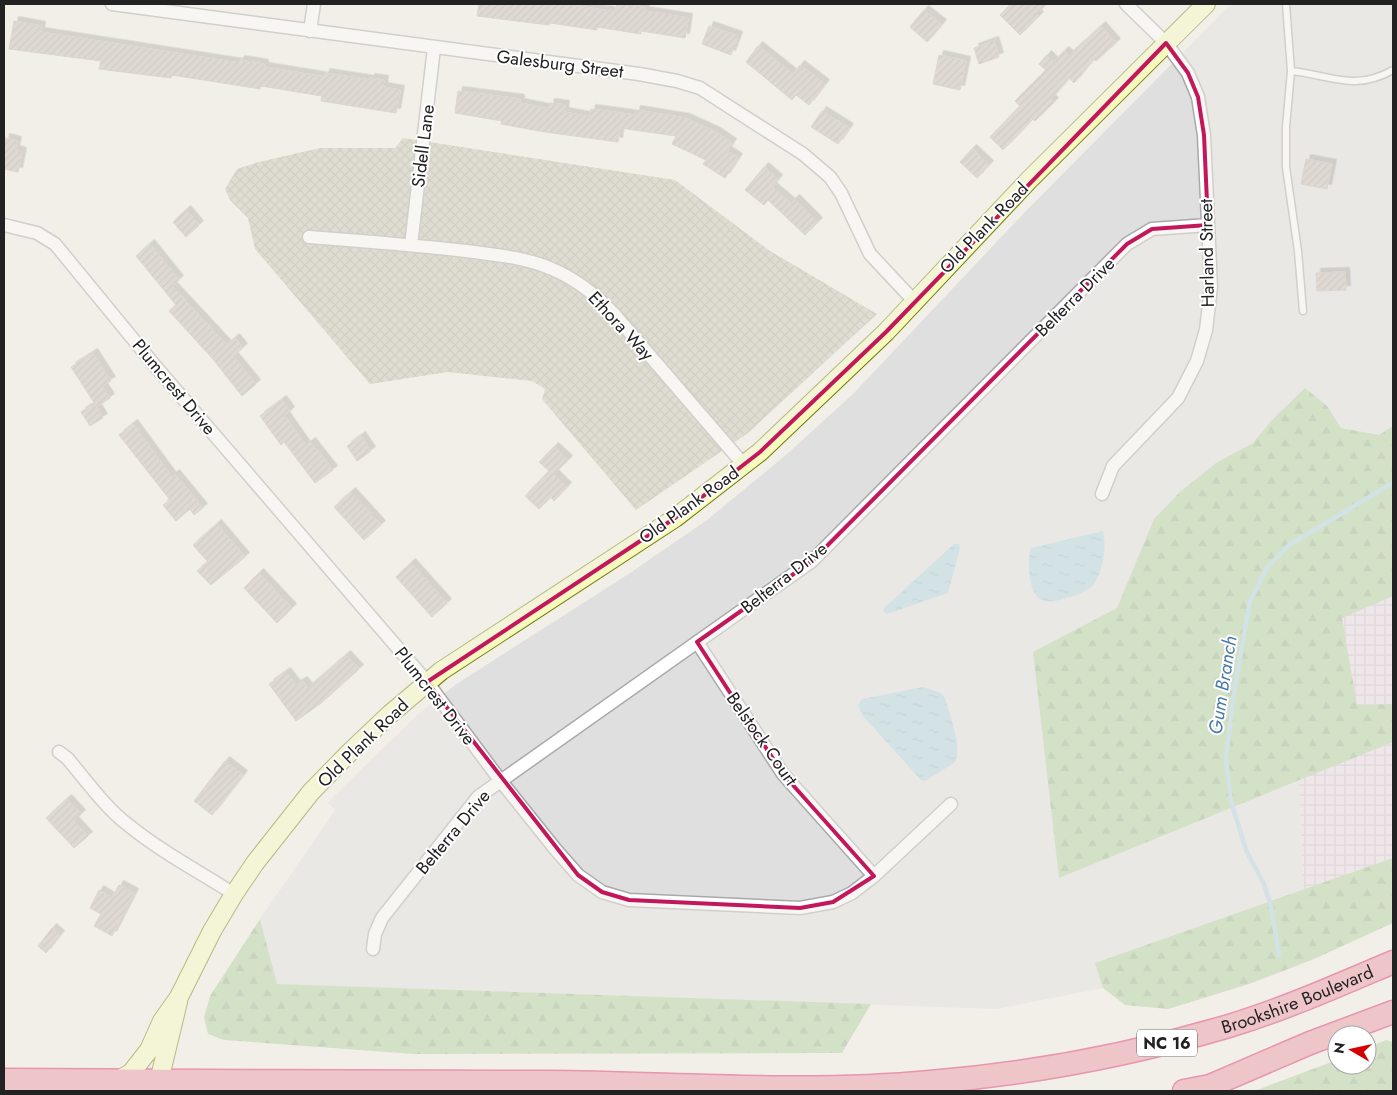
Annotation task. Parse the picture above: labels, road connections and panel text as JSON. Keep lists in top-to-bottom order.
{
  "streets": {
    "highway": ["Brookshire Boulevard", "NC 16"],
    "street": [
      "Galesburg Street",
      "Sidell Lane",
      "Old Plank Road",
      "Harland Street",
      "Belterra Drive",
      "Ethora Way",
      "Plumcrest Drive",
      "Belstock Court"
    ]
  },
  "crossings": [
    ["Galesburg Street", "Sidell Lane"],
    ["Galesburg Street", "Old Plank Road"],
    ["Sidell Lane", "Ethora Way"],
    ["Old Plank Road", "Harland Street"],
    ["Old Plank Road", "Ethora Way"],
    ["Old Plank Road", "Plumcrest Drive"],
    ["Old Plank Road", "Brookshire Boulevard"],
    ["Harland Street", "Belterra Drive"],
    ["Belterra Drive", "Plumcrest Drive"],
    ["Belterra Drive", "Belstock Court"],
    ["Plumcrest Drive", "Belstock Court"]
  ],
  "water": ["Gum Branch"],
  "north": "left"
}
